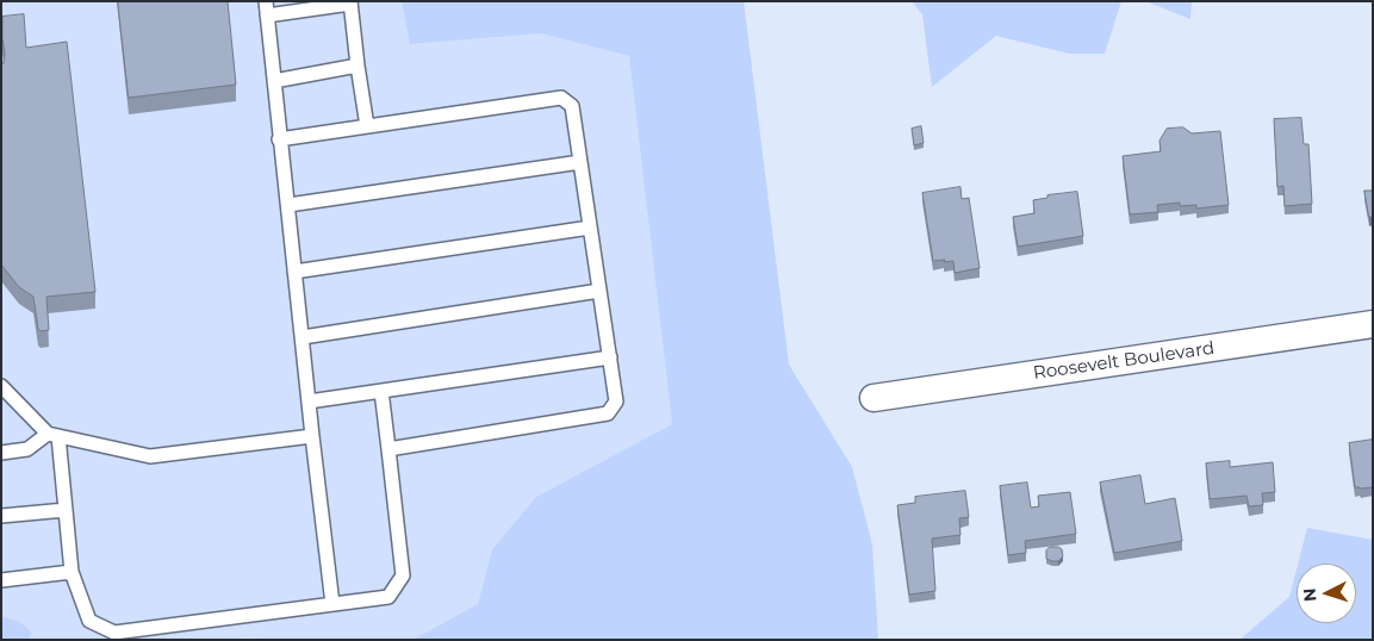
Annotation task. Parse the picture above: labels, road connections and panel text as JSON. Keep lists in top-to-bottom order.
{
  "streets": {
    "street": ["Roosevelt Boulevard"]
  },
  "north": "left"
}
